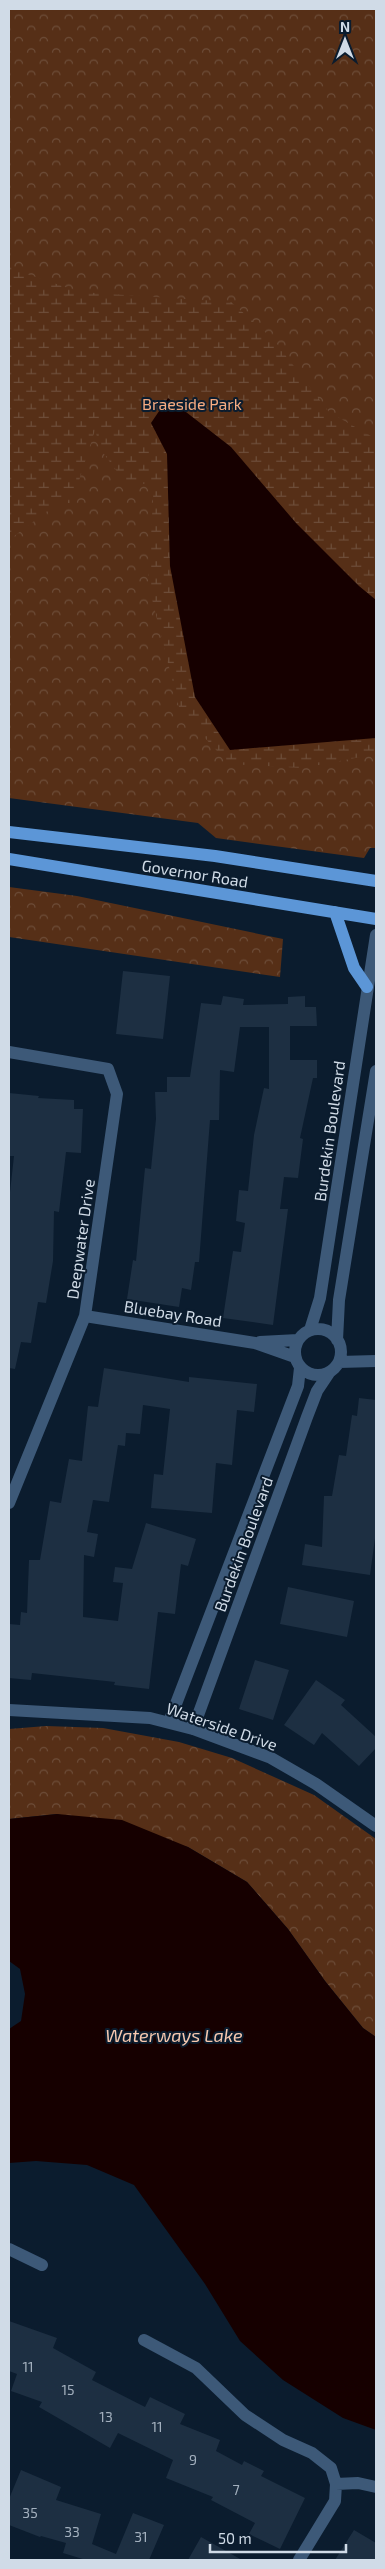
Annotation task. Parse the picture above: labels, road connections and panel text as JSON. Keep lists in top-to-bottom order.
{
  "streets": {
    "main road": ["Governor Road"],
    "street": [
      "Burdekin Boulevard",
      "Deepwater Drive",
      "Bluebay Road",
      "Waterside Drive"
    ]
  },
  "crossings": [
    ["Burdekin Boulevard", "Bluebay Road"],
    ["Burdekin Boulevard", "Waterside Drive"],
    ["Deepwater Drive", "Bluebay Road"]
  ],
  "water": ["Waterways Lake"],
  "parks": ["Braeside Park"],
  "house_numbers": [
    "11",
    "15",
    "13",
    "11",
    "9",
    "7",
    "35",
    "33",
    "31"
  ],
  "scale_bar": "50 m",
  "north": "top"
}
